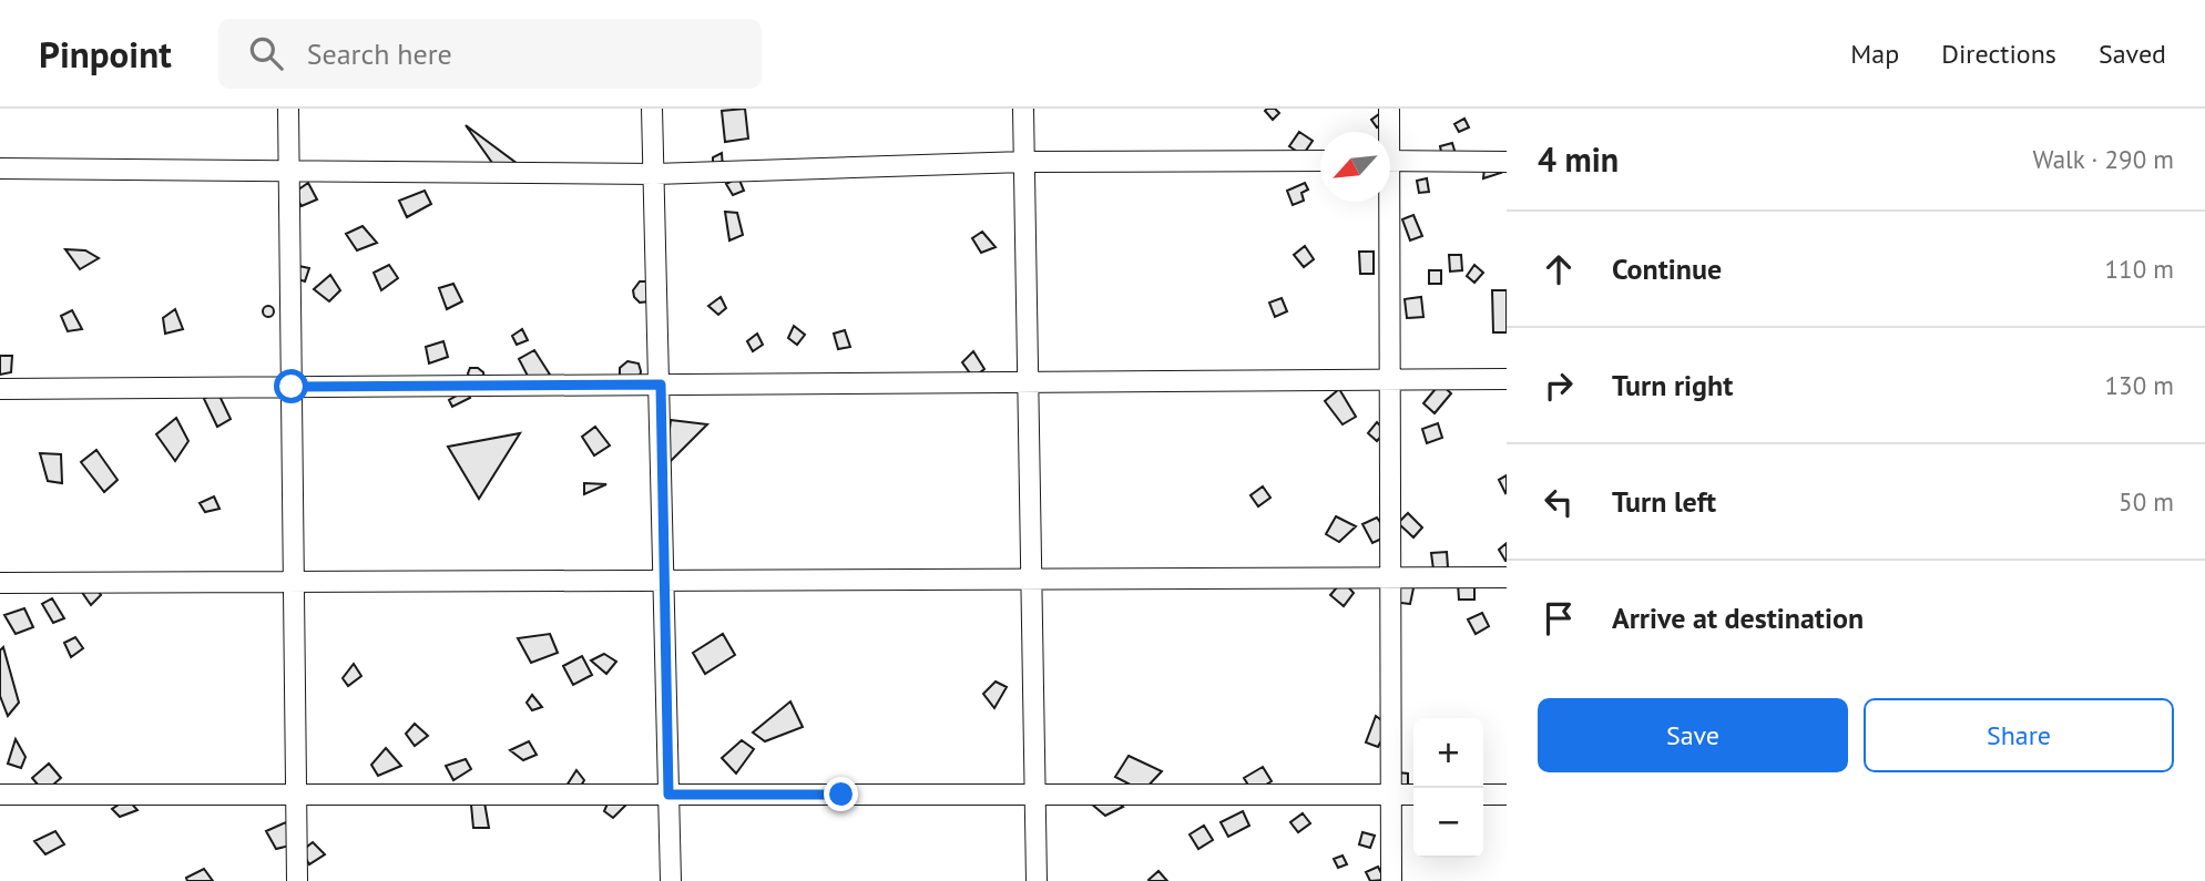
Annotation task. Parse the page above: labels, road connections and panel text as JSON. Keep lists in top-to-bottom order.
{
  "north": "bottom left",
  "page": {
    "header": "Pinpoint",
    "search": "Search here",
    "nav": ["Map", "Directions", "Saved"],
    "heading": ["4 min", "Walk · 290 m"],
    "list": [
      ["Continue", "110 m"],
      ["Turn right", "130 m"],
      ["Turn left", "50 m"],
      "Arrive at destination"
    ],
    "buttons": ["Save", "Share"],
    "map_buttons": ["+", "−"]
  }
}
